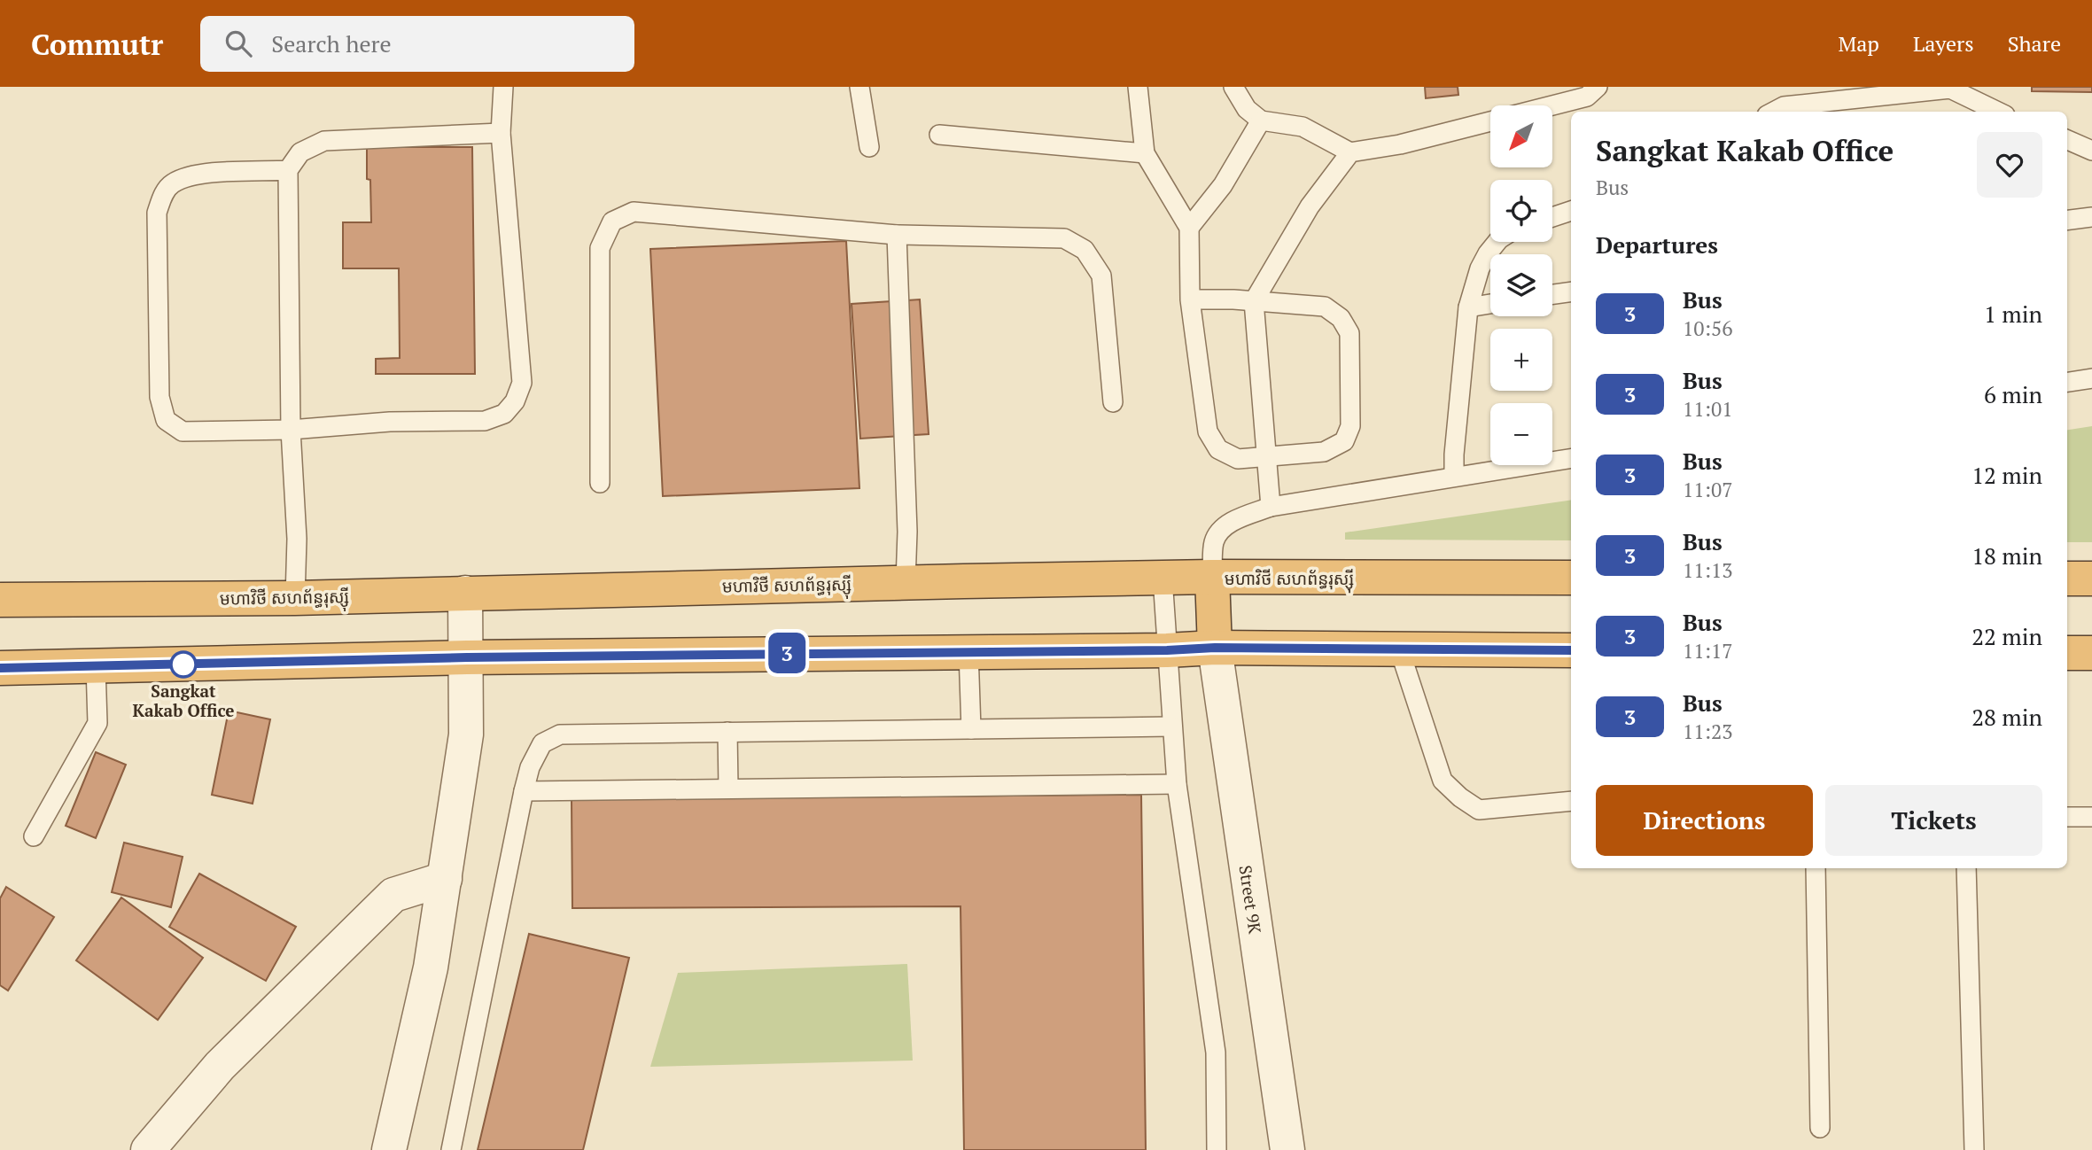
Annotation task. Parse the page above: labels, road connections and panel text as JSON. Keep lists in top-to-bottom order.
{
  "streets": {
    "highway": ["មហាវិថី សហព័ន្ធរុស្ស៊ី"],
    "street": ["Street 9K"]
  },
  "places": ["Sangkat Kakab Office"],
  "lines": ["bus line 3"],
  "north": "bottom left",
  "page": {
    "header": "Commutr",
    "search": "Search here",
    "nav": ["Map", "Layers", "Share"],
    "on_map": "3",
    "map_buttons": ["+", "−"],
    "heading": [
      ["Sangkat Kakab Office", "Bus"],
      "Departures"
    ],
    "list": [
      {
        "mark": "3",
        "name": "Bus",
        "note": "10:56",
        "value": "1 min"
      },
      {
        "mark": "3",
        "name": "Bus",
        "note": "11:01",
        "value": "6 min"
      },
      {
        "mark": "3",
        "name": "Bus",
        "note": "11:07",
        "value": "12 min"
      },
      {
        "mark": "3",
        "name": "Bus",
        "note": "11:13",
        "value": "18 min"
      },
      {
        "mark": "3",
        "name": "Bus",
        "note": "11:17",
        "value": "22 min"
      },
      {
        "mark": "3",
        "name": "Bus",
        "note": "11:23",
        "value": "28 min"
      }
    ],
    "buttons": ["Directions", "Tickets"]
  }
}
